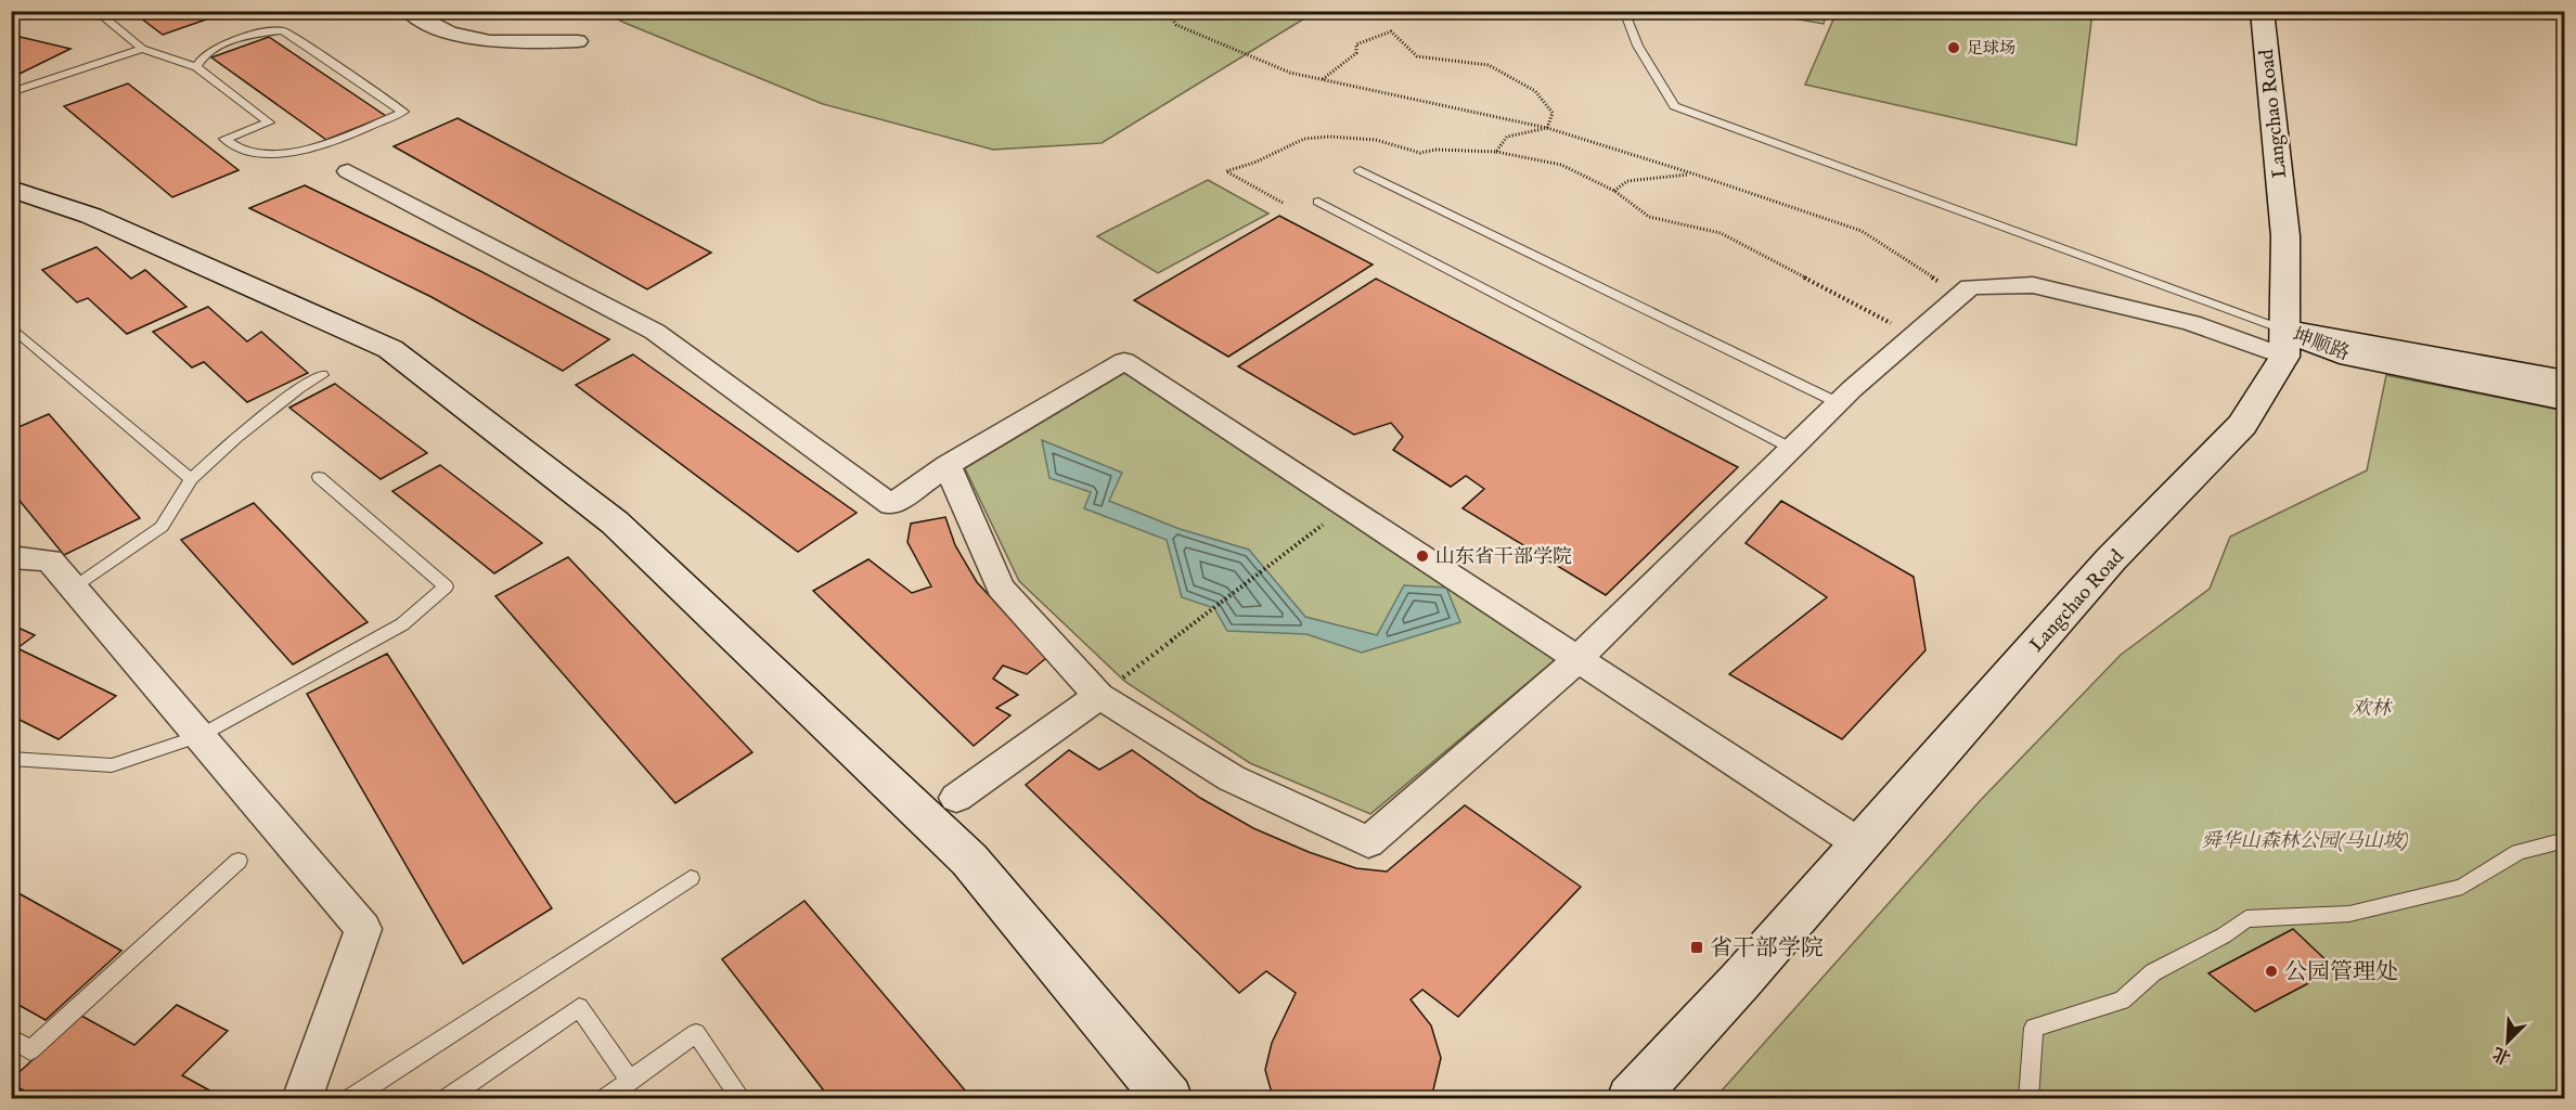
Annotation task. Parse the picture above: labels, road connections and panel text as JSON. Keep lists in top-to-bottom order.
{
  "streets": {
    "street": ["Langchao Road", "坤顺路"]
  },
  "crossings": [
    ["Langchao Road", "坤顺路"]
  ],
  "parks": ["欢林", "舜华山森林公园(马山坡)"],
  "places": {
    "other": ["足球场", "山东省干部学院", "公园管理处"],
    "transit": ["省干部学院"]
  },
  "north": "bottom left"
}
